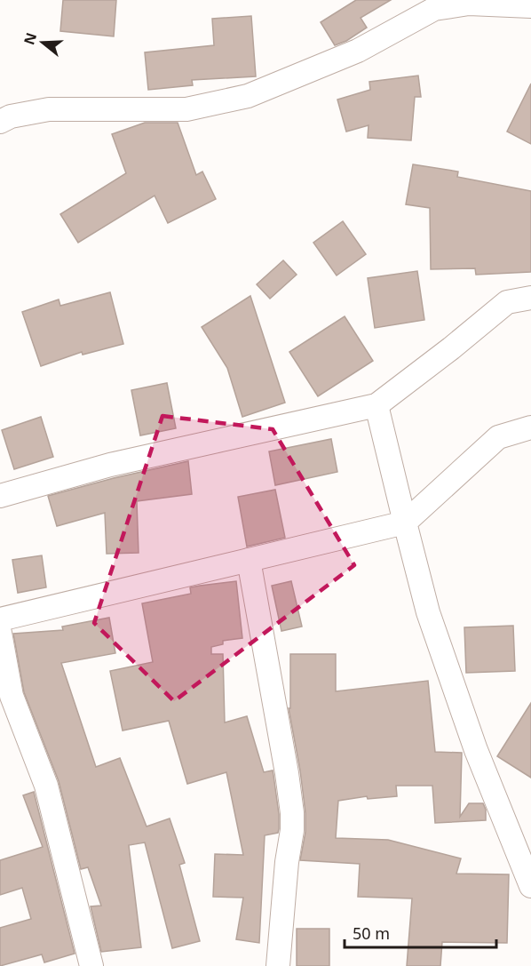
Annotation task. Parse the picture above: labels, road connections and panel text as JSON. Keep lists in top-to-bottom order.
{
  "scale_bar": "50 m",
  "north": "left"
}
